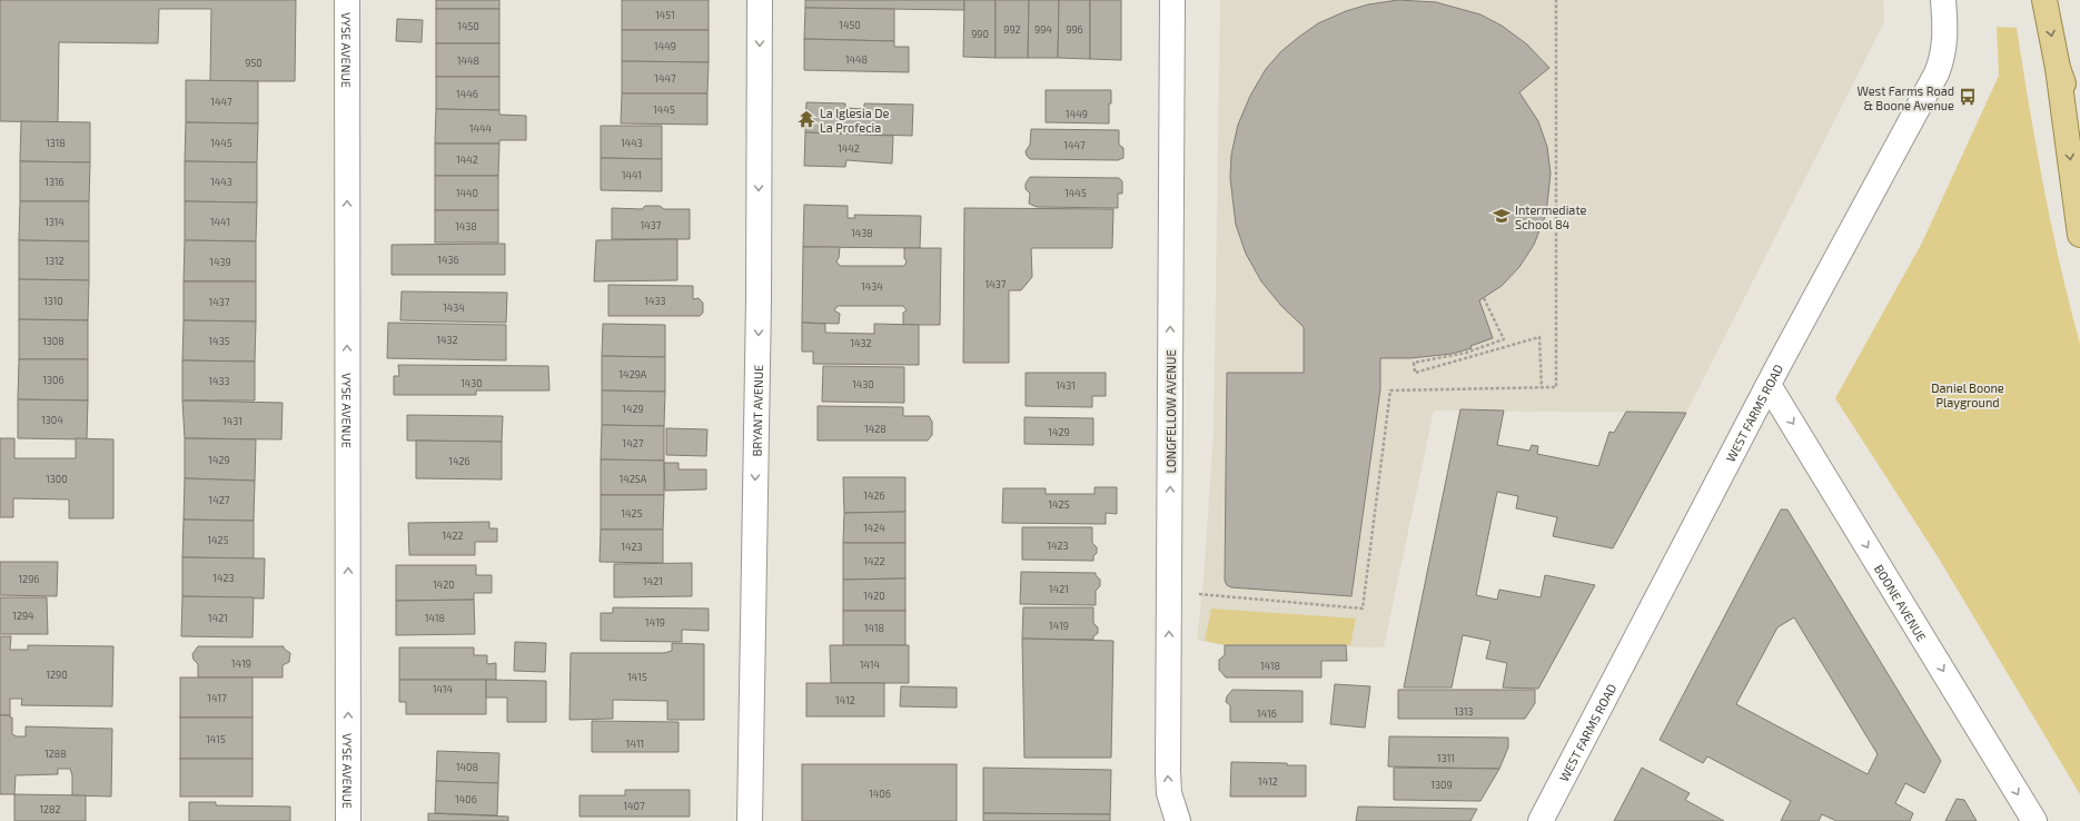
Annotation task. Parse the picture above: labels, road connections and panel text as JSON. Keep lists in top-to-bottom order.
{
  "streets": {
    "street": [
      "VYSE AVENUE",
      "BRYANT AVENUE",
      "LONGFELLOW AVENUE",
      "WEST FARMS ROAD",
      "BOONE AVENUE"
    ]
  },
  "crossings": [
    ["WEST FARMS ROAD", "BOONE AVENUE"]
  ],
  "one_way": [
    "VYSE AVENUE",
    "BRYANT AVENUE",
    "LONGFELLOW AVENUE",
    "BOONE AVENUE"
  ],
  "parks": ["Daniel Boone Playground"],
  "places": {
    "bus stop": ["West Farms Road & Boone Avenue"],
    "temple": ["La Iglesia De La Profecia"],
    "school or university": ["Intermediate School 84"]
  },
  "house_numbers": [
    "1451",
    "1450",
    "1450",
    "992",
    "994",
    "996",
    "990",
    "1449",
    "1448",
    "1448",
    "950",
    "1447",
    "1446",
    "1447",
    "1445",
    "1449",
    "1444",
    "1318",
    "1445",
    "1443",
    "1447",
    "1442",
    "1442",
    "1441",
    "1316",
    "1443",
    "1440",
    "1445",
    "1314",
    "1441",
    "1437",
    "1438",
    "1438",
    "1436",
    "1312",
    "1439",
    "1437",
    "1434",
    "1310",
    "1433",
    "1437",
    "1434",
    "1432",
    "1308",
    "1435",
    "1432",
    "1429A",
    "1306",
    "1433",
    "1430",
    "1430",
    "1431",
    "1429",
    "1304",
    "1431",
    "1428",
    "1429",
    "1427",
    "1429",
    "1426",
    "1300",
    "1425A",
    "1426",
    "1427",
    "1425",
    "1425",
    "1424",
    "1422",
    "1425",
    "1423",
    "1423",
    "1422",
    "1423",
    "1296",
    "1421",
    "1420",
    "1421",
    "1420",
    "1294",
    "1421",
    "1418",
    "1419",
    "1419",
    "1418",
    "1419",
    "1414",
    "1418",
    "1290",
    "1415",
    "1414",
    "1417",
    "1412",
    "1313",
    "1416",
    "1415",
    "1411",
    "1288",
    "1311",
    "1408",
    "1412",
    "1309",
    "1406",
    "1406",
    "1407",
    "1282"
  ]
}
